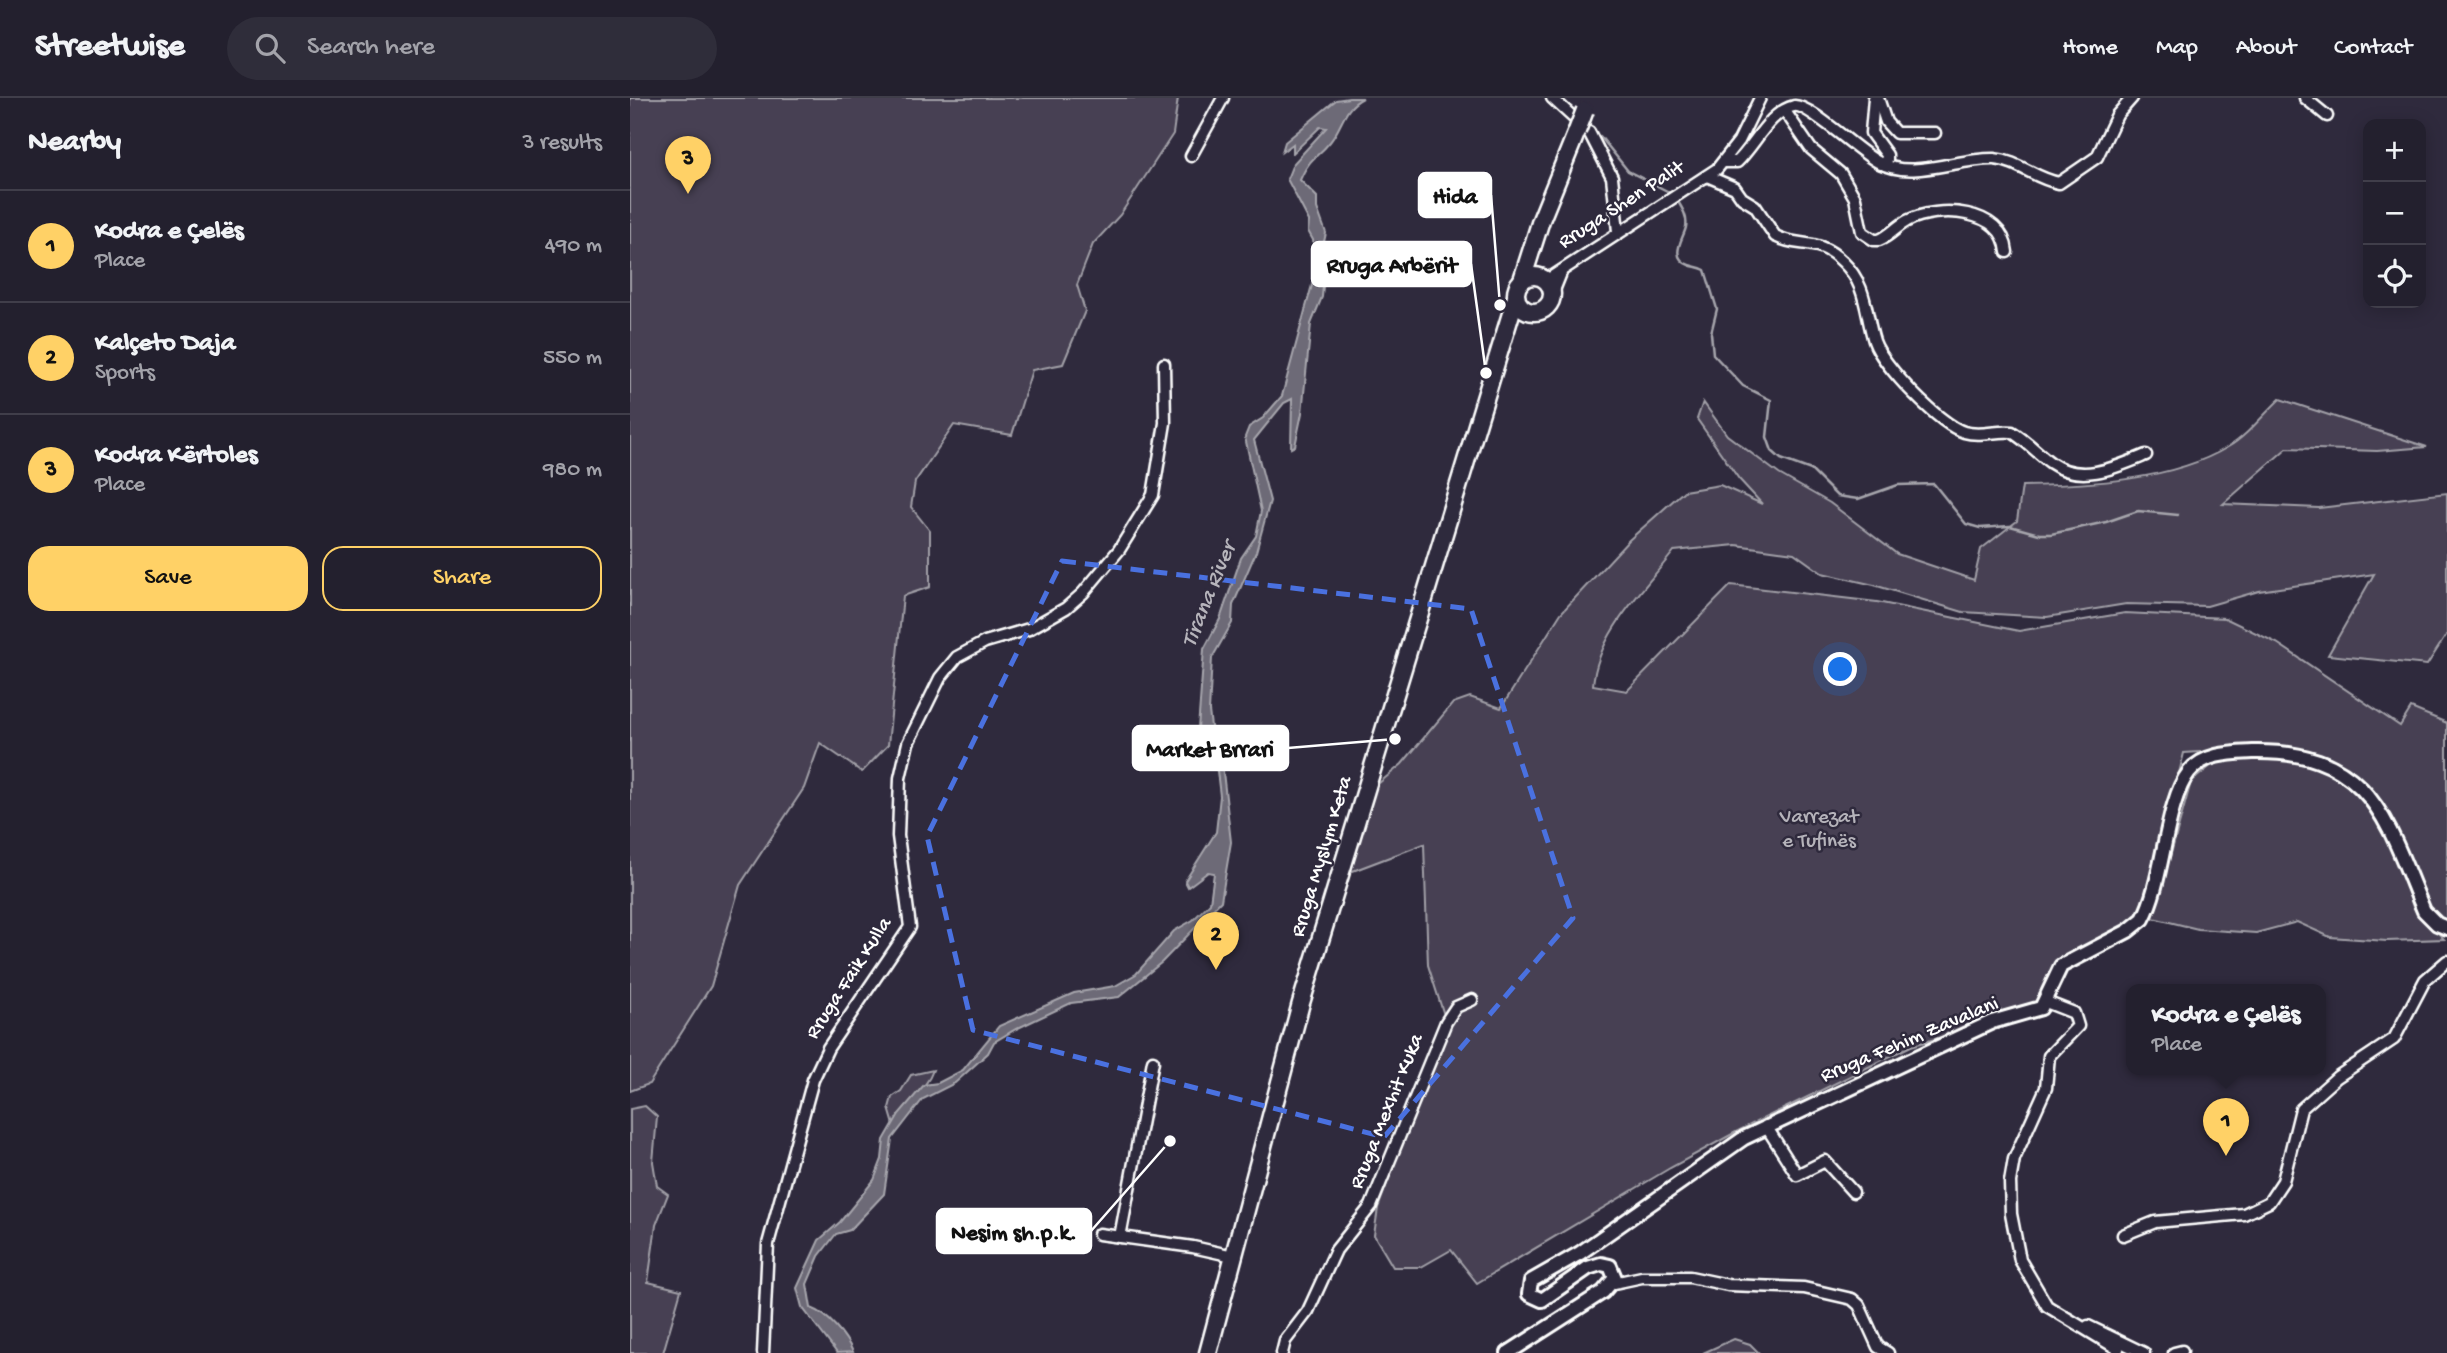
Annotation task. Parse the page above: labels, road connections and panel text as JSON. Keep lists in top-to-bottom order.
{
  "streets": {
    "main road": ["Rruga Myslym Keta"],
    "street": [
      "Rruga Shen Palit",
      "Rruga Faik Kulla",
      "Rruga Fehim Zavalani",
      "Rruga Mexhit Kuka"
    ]
  },
  "crossings": [
    ["Rruga Shen Palit", "Rruga Myslym Keta"]
  ],
  "water": ["Tirana River"],
  "parks": ["Varrezat e Tufinës"],
  "places": [
    "Hida",
    "Rruga Arbërit",
    "Market Brrari",
    "Nesim sh.p.k."
  ],
  "page": {
    "header": "Streetwise",
    "search": "Search here",
    "nav": [
      "Home",
      "Map",
      "About",
      "Contact"
    ],
    "heading": ["Nearby", "3 results"],
    "map_buttons": ["+", "−"],
    "pins": ["3", "2", "1"],
    "list": [
      {
        "mark": "1",
        "name": "Kodra e Çelës",
        "note": "Place",
        "value": "490 m"
      },
      {
        "mark": "2",
        "name": "Kalçeto Daja",
        "note": "Sports",
        "value": "550 m"
      },
      {
        "mark": "3",
        "name": "Kodra Kërtoles",
        "note": "Place",
        "value": "980 m"
      }
    ],
    "buttons": ["Save", "Share"],
    "popup": ["Kodra e Çelës", "Place"]
  }
}
